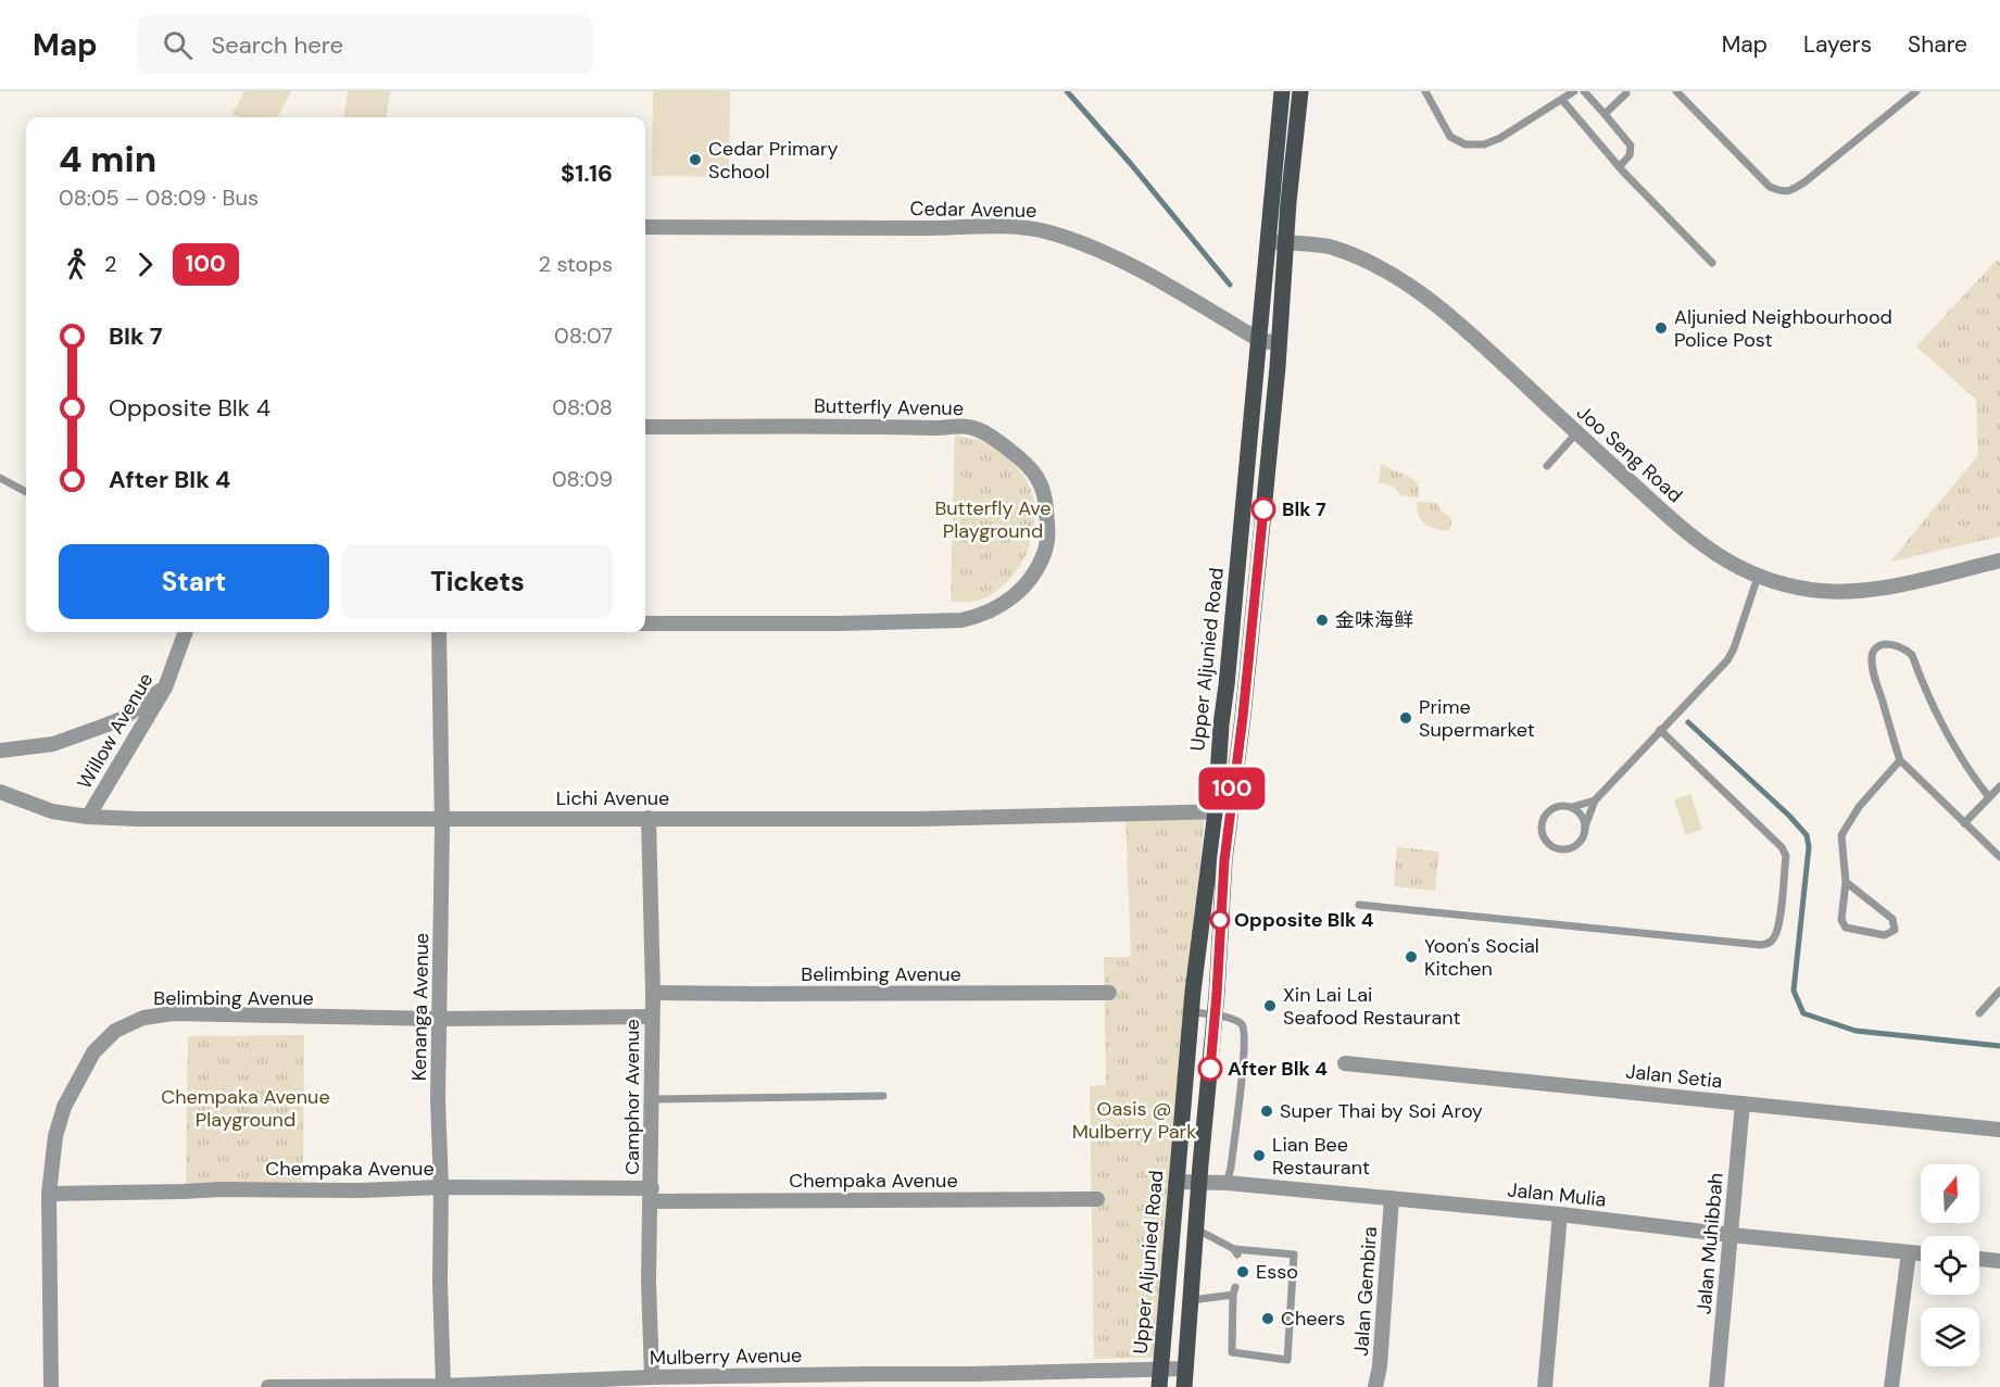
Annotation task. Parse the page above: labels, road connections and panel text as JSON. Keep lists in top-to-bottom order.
{
  "streets": {
    "main road": ["Upper Aljunied Road"],
    "street": [
      "Cedar Avenue",
      "Butterfly Avenue",
      "Joo Seng Road",
      "Willow Avenue",
      "Lichi Avenue",
      "Belimbing Avenue",
      "Kenanga Avenue",
      "Jalan Setia",
      "Camphor Avenue",
      "Chempaka Avenue",
      "Jalan Mulia",
      "Jalan Muhibbah",
      "Jalan Gembira",
      "Mulberry Avenue"
    ]
  },
  "crossings": [
    ["Cedar Avenue", "Upper Aljunied Road"],
    ["Joo Seng Road", "Upper Aljunied Road"],
    ["Upper Aljunied Road", "Lichi Avenue"],
    ["Upper Aljunied Road", "Jalan Mulia"],
    ["Upper Aljunied Road", "Mulberry Avenue"],
    ["Willow Avenue", "Lichi Avenue"],
    ["Lichi Avenue", "Kenanga Avenue"],
    ["Lichi Avenue", "Camphor Avenue"],
    ["Belimbing Avenue", "Kenanga Avenue"],
    ["Belimbing Avenue", "Camphor Avenue"],
    ["Belimbing Avenue", "Chempaka Avenue"],
    ["Kenanga Avenue", "Chempaka Avenue"],
    ["Kenanga Avenue", "Mulberry Avenue"],
    ["Jalan Setia", "Jalan Muhibbah"],
    ["Camphor Avenue", "Chempaka Avenue"],
    ["Camphor Avenue", "Mulberry Avenue"],
    ["Jalan Mulia", "Jalan Muhibbah"],
    ["Jalan Mulia", "Jalan Gembira"]
  ],
  "parks": ["Butterfly Ave Playground", "Chempaka Avenue Playground", "Oasis @ Mulberry Park"],
  "places": [
    "Cedar Primary School",
    "Aljunied Neighbourhood Police Post",
    "Blk 7",
    "金味海鲜",
    "Prime Supermarket",
    "Opposite Blk 4",
    "Yoon's Social Kitchen",
    "Xin Lai Lai Seafood Restaurant",
    "After Blk 4",
    "Super Thai by Soi Aroy",
    "Lian Bee Restaurant",
    "Esso",
    "Cheers"
  ],
  "lines": ["bus line 100"],
  "north": "top",
  "page": {
    "header": "Map",
    "search": "Search here",
    "nav": ["Map", "Layers", "Share"],
    "on_map": "100",
    "heading": ["4 min", "08:05 – 08:09 · Bus", "$1.16"],
    "legs": ["2", "100", "2 stops"],
    "list": [
      {
        "name": "Blk 7",
        "value": "08:07"
      },
      {
        "name": "Opposite Blk 4",
        "value": "08:08"
      },
      {
        "name": "After Blk 4",
        "value": "08:09"
      }
    ],
    "buttons": ["Start", "Tickets"]
  }
}
